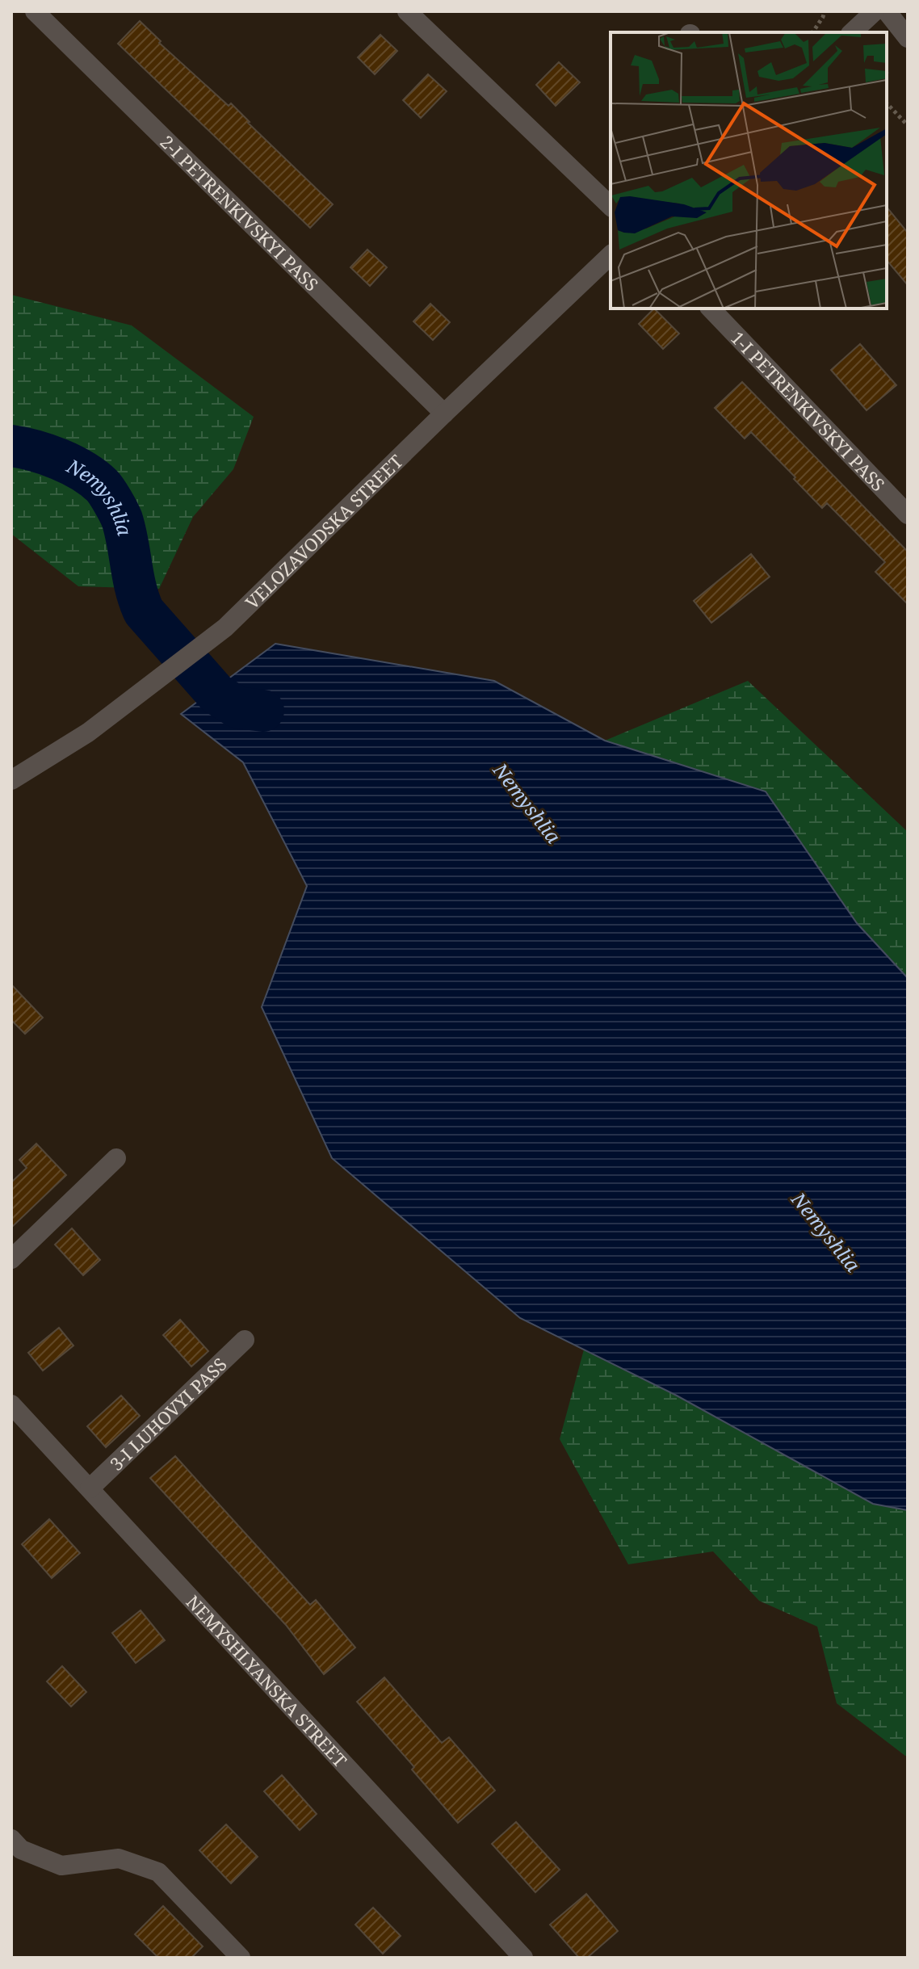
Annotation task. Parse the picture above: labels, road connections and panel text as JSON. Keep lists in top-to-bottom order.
{
  "streets": {
    "street": [
      "2-I PETRENKIVSKYI PASS",
      "1-I PETRENKIVSKYI PASS",
      "VELOZAVODSKA STREET",
      "3-I LUHOVYI PASS",
      "NEMYSHLYANSKA STREET"
    ]
  },
  "crossings": [
    ["2-I PETRENKIVSKYI PASS", "VELOZAVODSKA STREET"],
    ["3-I LUHOVYI PASS", "NEMYSHLYANSKA STREET"]
  ],
  "water": ["Nemyshlia"]
}
